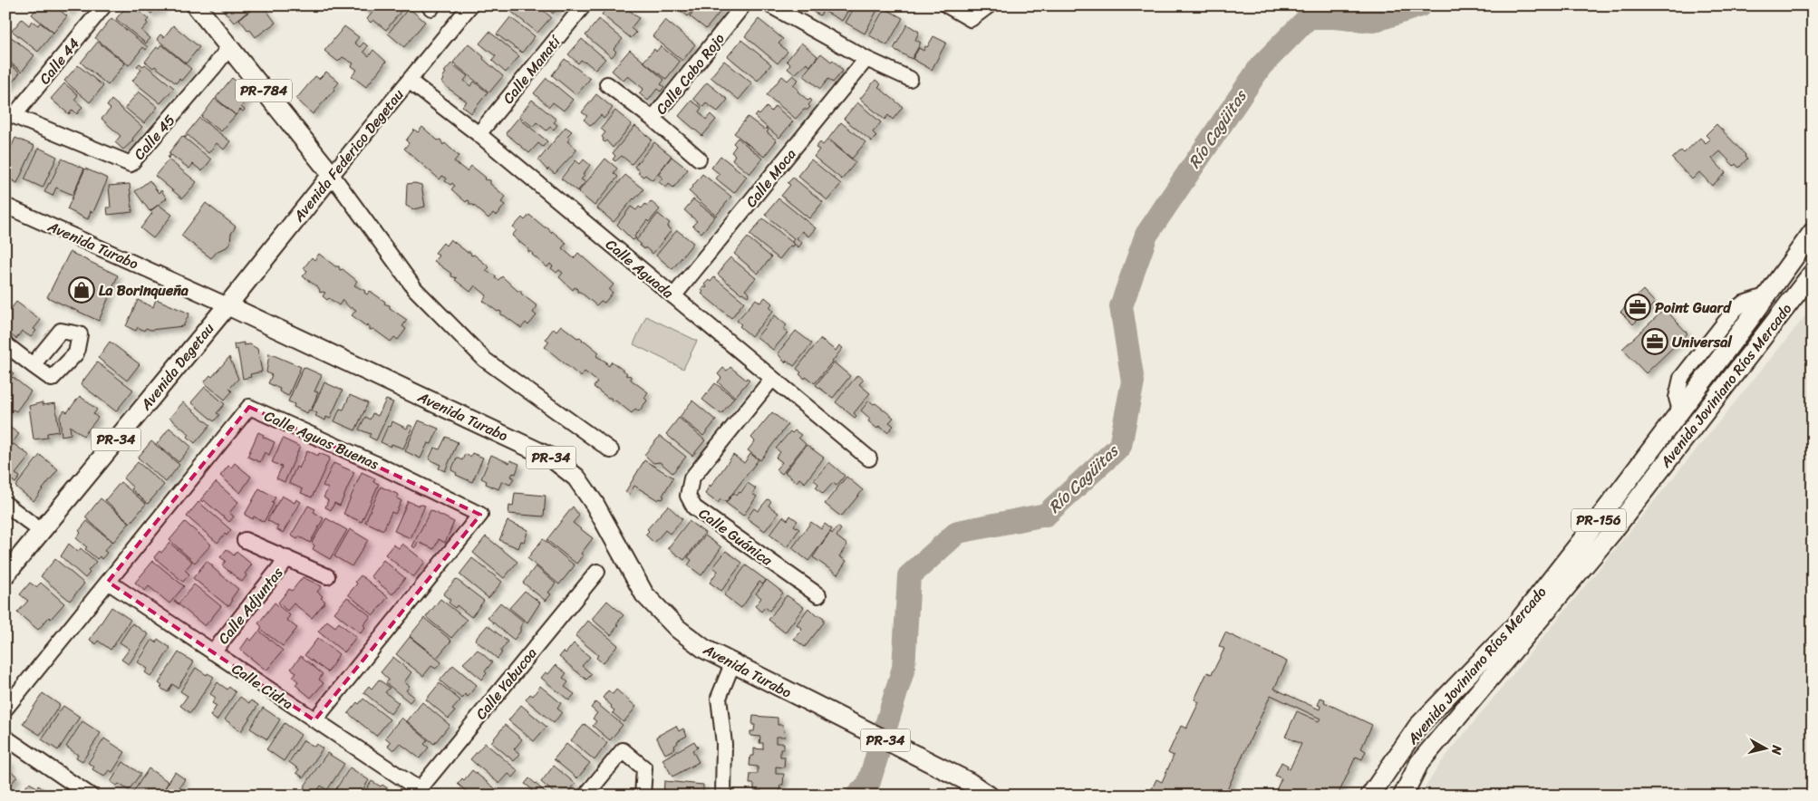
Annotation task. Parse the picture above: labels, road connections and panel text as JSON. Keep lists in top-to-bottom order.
{
  "streets": {
    "main road": [
      "PR-784",
      "Avenida Federico Degetau",
      "Avenida Turabo",
      "Avenida Degetau",
      "Avenida Joviniano Ríos Mercado",
      "PR-34",
      "PR-156"
    ],
    "street": [
      "Calle 44",
      "Calle Manatí",
      "Calle Cabo Rojo",
      "Calle 45",
      "Calle Moca",
      "Calle Aguada",
      "Calle Aguas Buenas",
      "Calle Guánica",
      "Calle Adjuntas",
      "Calle Yabucoa",
      "Calle Cidra"
    ]
  },
  "crossings": [
    ["Calle 44", "Calle 45"],
    ["Calle Manatí", "Calle Aguada"],
    ["PR-784", "Calle 45"],
    ["PR-784", "Avenida Federico Degetau"],
    ["Avenida Federico Degetau", "Avenida Turabo"],
    ["Avenida Federico Degetau", "Calle Aguada"],
    ["Avenida Federico Degetau", "Avenida Degetau"],
    ["Calle Moca", "Calle Aguada"],
    ["Avenida Turabo", "Avenida Degetau"],
    ["Calle Aguada", "Calle Guánica"],
    ["Calle Aguas Buenas", "Calle Cidra"],
    ["Calle Adjuntas", "Calle Cidra"],
    ["Calle Yabucoa", "Calle Cidra"]
  ],
  "water": ["Río Cagüitas"],
  "places": {
    "shop": ["La Borinqueña"],
    "office": ["Point Guard", "Universal"]
  },
  "north": "right"
}
